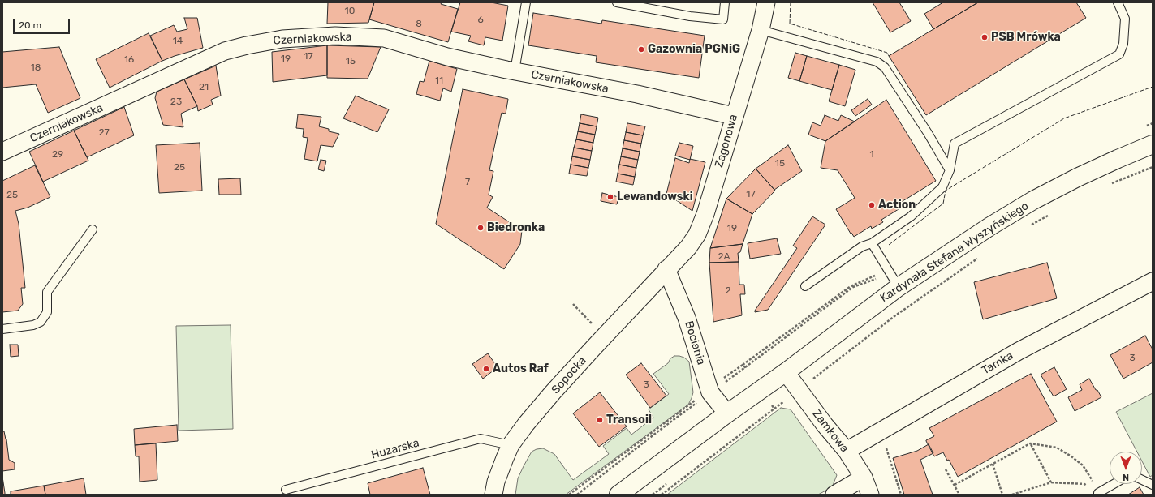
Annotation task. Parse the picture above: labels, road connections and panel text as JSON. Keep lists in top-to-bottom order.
{
  "streets": {
    "main road": ["Kardynała Stefana Wyszyńskiego"],
    "street": [
      "Czerniakowska",
      "Zagonowa",
      "Bociania",
      "Tamka",
      "Sopocka",
      "Zamkowa"
    ],
    "lane": ["Huzarska"]
  },
  "crossings": [
    ["Czerniakowska", "Zagonowa"],
    ["Zagonowa", "Bociania"],
    ["Zagonowa", "Sopocka"],
    ["Kardynała Stefana Wyszyńskiego", "Zamkowa"],
    ["Bociania", "Sopocka"],
    ["Tamka", "Zamkowa"],
    ["Sopocka", "Huzarska"]
  ],
  "places": [
    "PSB Mrówka",
    "Gazownia PGNiG",
    "Lewandowski",
    "Action",
    "Biedronka",
    "Autos Raf",
    "Transoil"
  ],
  "house_numbers": [
    "10",
    "6",
    "8",
    "14",
    "17",
    "19",
    "16",
    "15",
    "18",
    "11",
    "21",
    "23",
    "27",
    "29",
    "1",
    "15",
    "25",
    "7",
    "17",
    "25",
    "19",
    "2A",
    "2",
    "3",
    "3"
  ],
  "scale_bar": "20 m",
  "north": "bottom"
}
